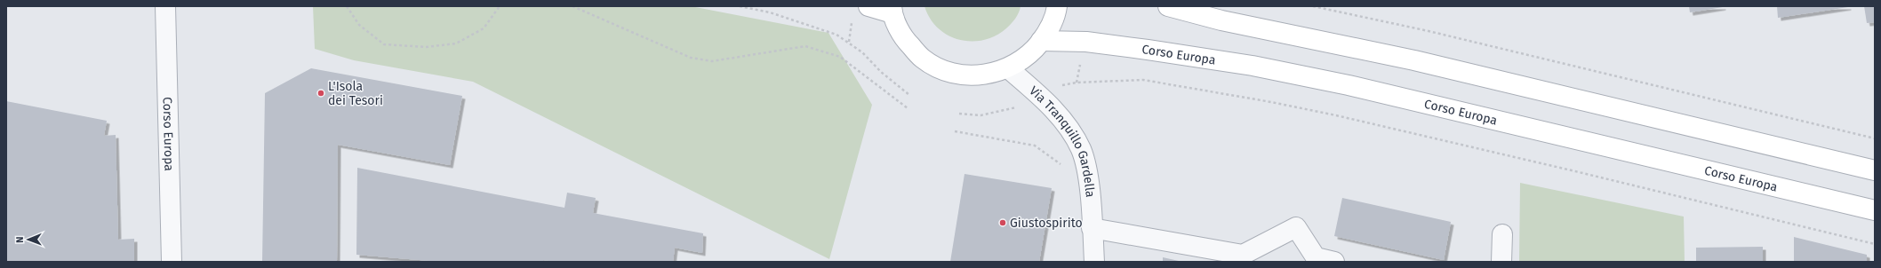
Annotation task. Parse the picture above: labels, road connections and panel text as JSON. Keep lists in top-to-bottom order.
{
  "streets": {
    "main road": ["Corso Europa"],
    "street": ["Via Tranquillo Gardella"]
  },
  "places": ["L'Isola dei Tesori", "Giustospirito"],
  "north": "left"
}
